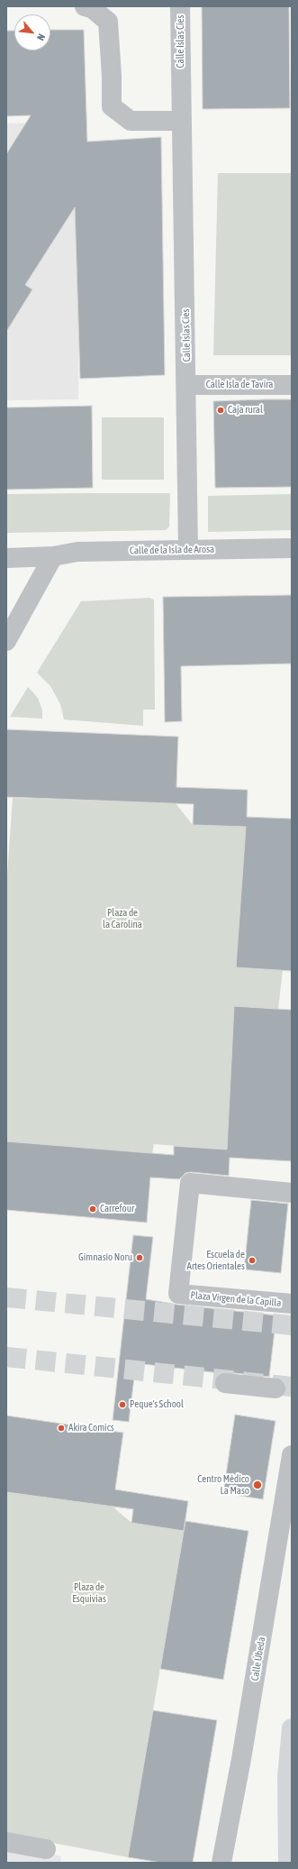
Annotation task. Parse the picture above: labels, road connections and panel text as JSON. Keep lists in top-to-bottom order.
{
  "streets": {
    "street": [
      "Calle Islas Cíes",
      "Calle Isla de Tavira",
      "Calle de la Isla de Arosa",
      "Plaza Virgen de la Capilla",
      "Calle Úbeda"
    ]
  },
  "crossings": [
    ["Calle Islas Cíes", "Calle Isla de Tavira"],
    ["Calle Islas Cíes", "Calle de la Isla de Arosa"]
  ],
  "parks": ["Plaza de la Carolina", "Plaza de Esquivias"],
  "places": [
    "Caja rural",
    "Carrefour",
    "Gimnasio Noru",
    "Escuela de Artes Orientales",
    "Peque's School",
    "Akira Comics",
    "Centro Médico La Maso"
  ],
  "north": "bottom right"
}
